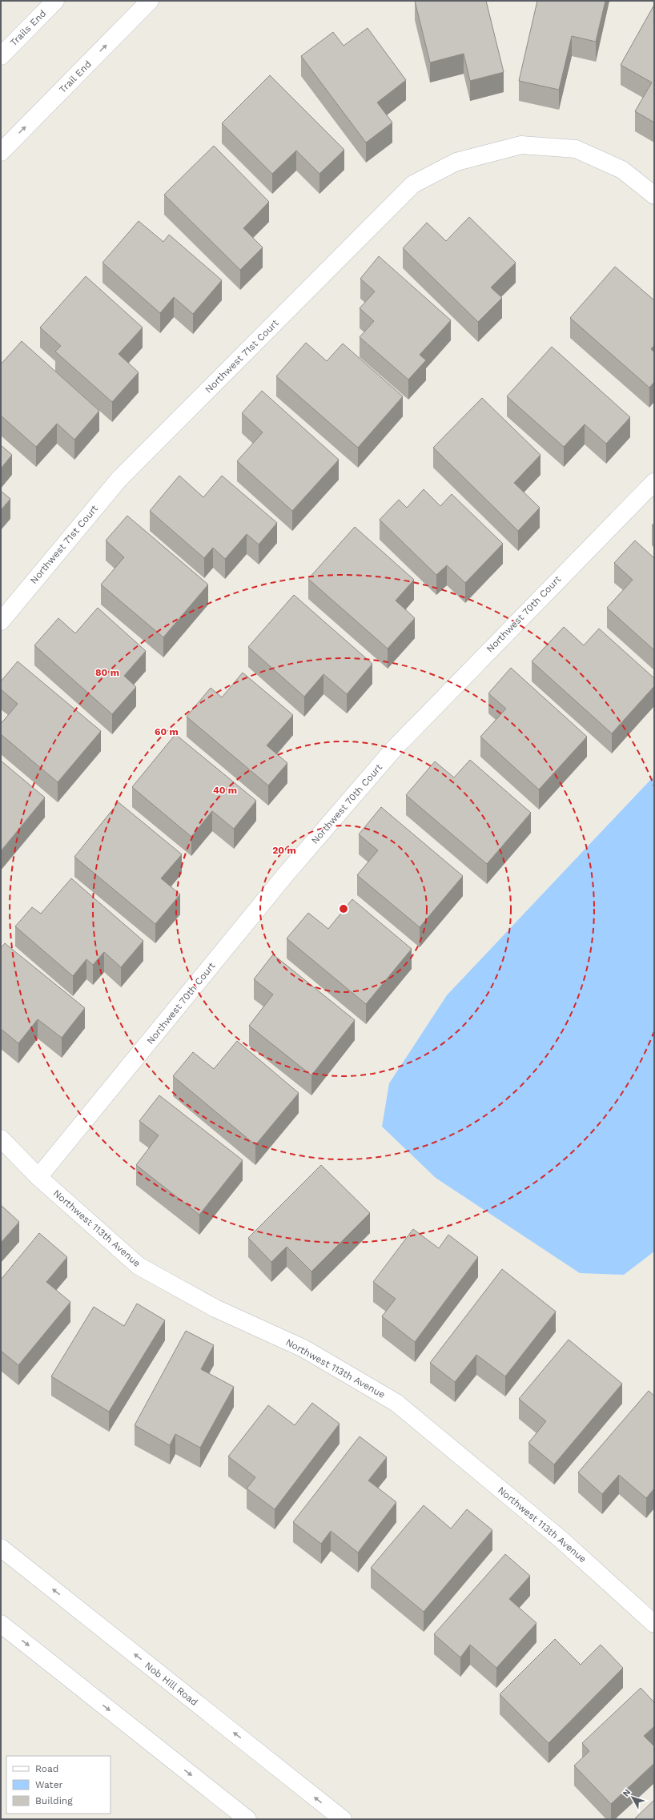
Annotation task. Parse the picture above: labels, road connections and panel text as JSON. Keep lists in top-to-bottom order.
{
  "streets": {
    "street": [
      "Trails End",
      "Trail End",
      "Northwest 71st Court",
      "Northwest 70th Court",
      "Northwest 113th Avenue",
      "Nob Hill Road"
    ]
  },
  "crossings": [
    ["Northwest 70th Court", "Northwest 113th Avenue"]
  ],
  "one_way": ["Trail End"],
  "legend": ["Road", "Water", "Building"],
  "north": "top left",
  "rings": [
    "80 m",
    "60 m",
    "40 m",
    "20 m"
  ]
}
